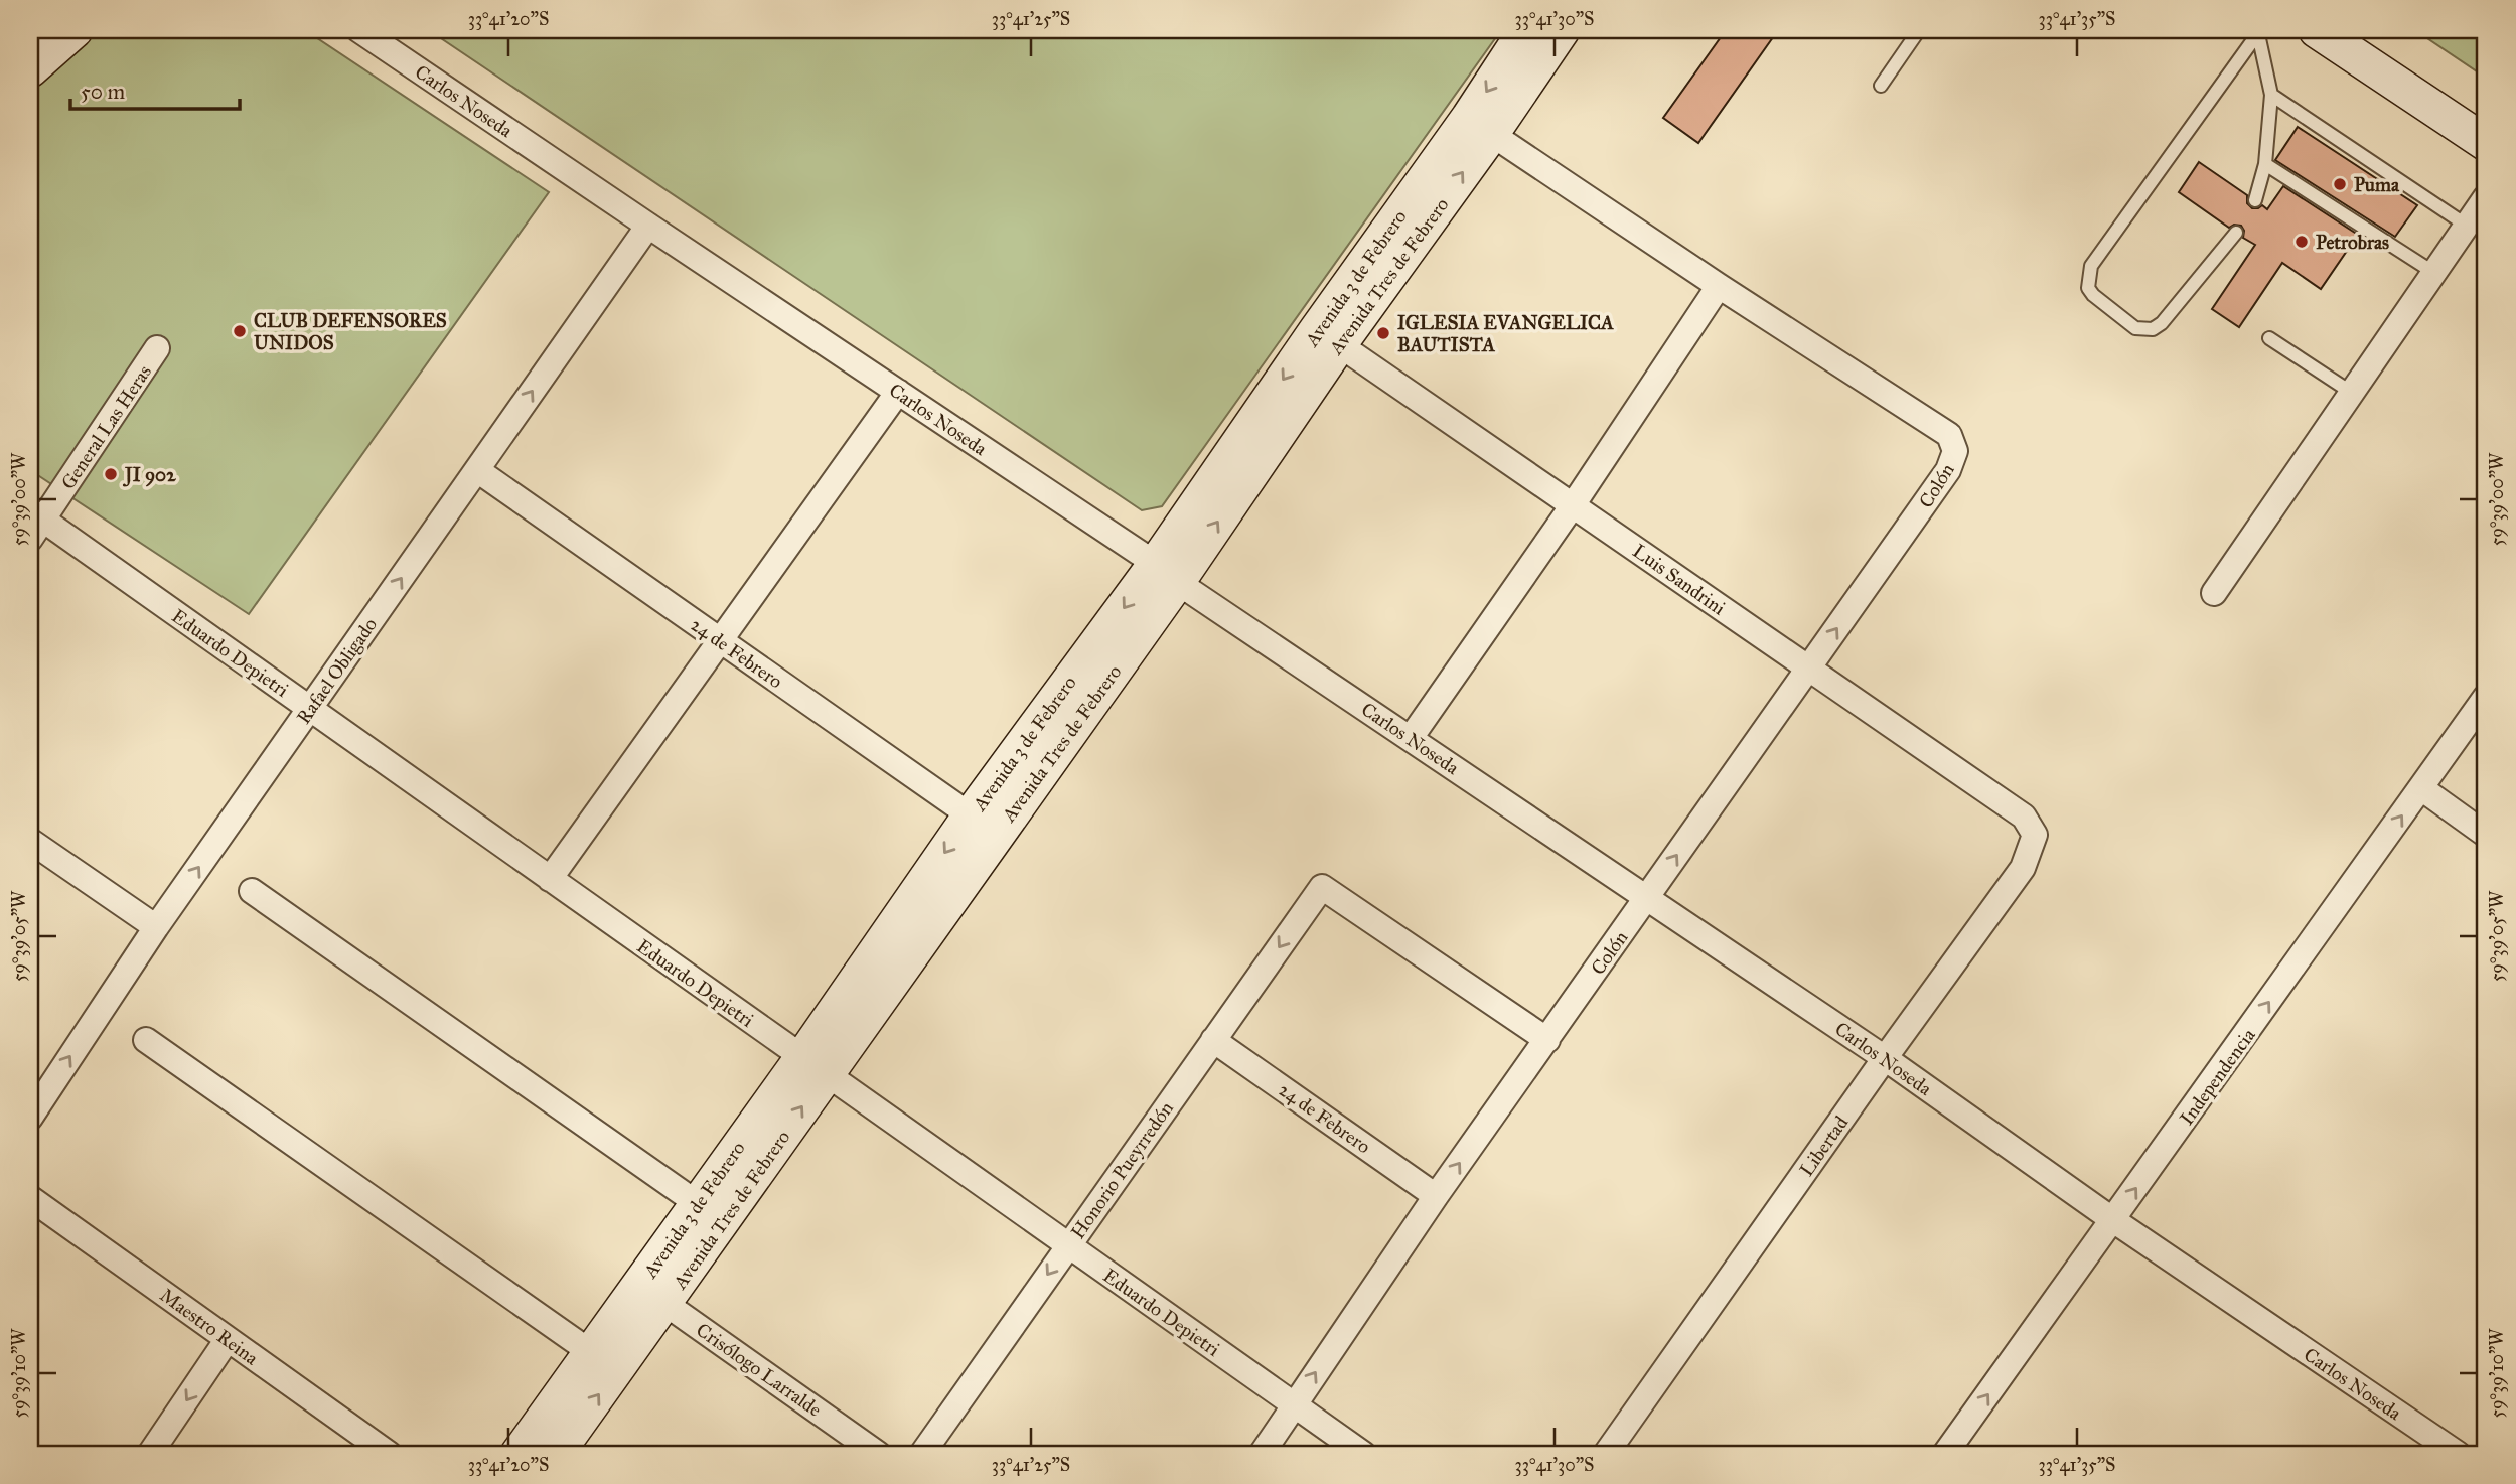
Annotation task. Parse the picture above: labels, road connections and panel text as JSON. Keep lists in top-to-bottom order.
{
  "streets": {
    "main road": ["Avenida Tres de Febrero", "Avenida 3 de Febrero"],
    "street": [
      "Carlos Noseda",
      "General Las Heras",
      "Colón",
      "Luis Sandrini",
      "Eduardo Depietri",
      "24 de Febrero",
      "Rafael Obligado",
      "Independencia",
      "Libertad",
      "Honorio Pueyrredón",
      "Maestro Reina",
      "Crisólogo Larralde"
    ]
  },
  "crossings": [
    ["Carlos Noseda", "Avenida Tres de Febrero"],
    ["Carlos Noseda", "Colón"],
    ["Carlos Noseda", "Rafael Obligado"],
    ["Carlos Noseda", "Independencia"],
    ["Carlos Noseda", "Libertad"],
    ["Avenida Tres de Febrero", "Avenida 3 de Febrero"],
    ["Avenida Tres de Febrero", "Luis Sandrini"],
    ["Avenida Tres de Febrero", "Eduardo Depietri"],
    ["Avenida Tres de Febrero", "24 de Febrero"],
    ["Avenida Tres de Febrero", "Crisólogo Larralde"],
    ["Avenida 3 de Febrero", "Eduardo Depietri"],
    ["Avenida 3 de Febrero", "Crisólogo Larralde"],
    ["General Las Heras", "Eduardo Depietri"],
    ["Colón", "Luis Sandrini"],
    ["Colón", "Eduardo Depietri"],
    ["Colón", "24 de Febrero"],
    ["Colón", "Honorio Pueyrredón"],
    ["Luis Sandrini", "Libertad"],
    ["Eduardo Depietri", "Rafael Obligado"],
    ["Eduardo Depietri", "Honorio Pueyrredón"],
    ["24 de Febrero", "Rafael Obligado"],
    ["24 de Febrero", "Honorio Pueyrredón"]
  ],
  "one_way": ["Colón", "Rafael Obligado", "Independencia"],
  "places": [
    "Puma",
    "Petrobras",
    "CLUB DEFENSORES UNIDOS",
    "IGLESIA EVANGELICA BAUTISTA",
    "JI 902"
  ],
  "scale_bar": "50 m",
  "coordinates": [
    "33°41'20\"S",
    "33°41'25\"S",
    "33°41'30\"S",
    "33°41'35\"S",
    "59°39'00\"W",
    "59°39'05\"W",
    "59°39'10\"W"
  ]
}
